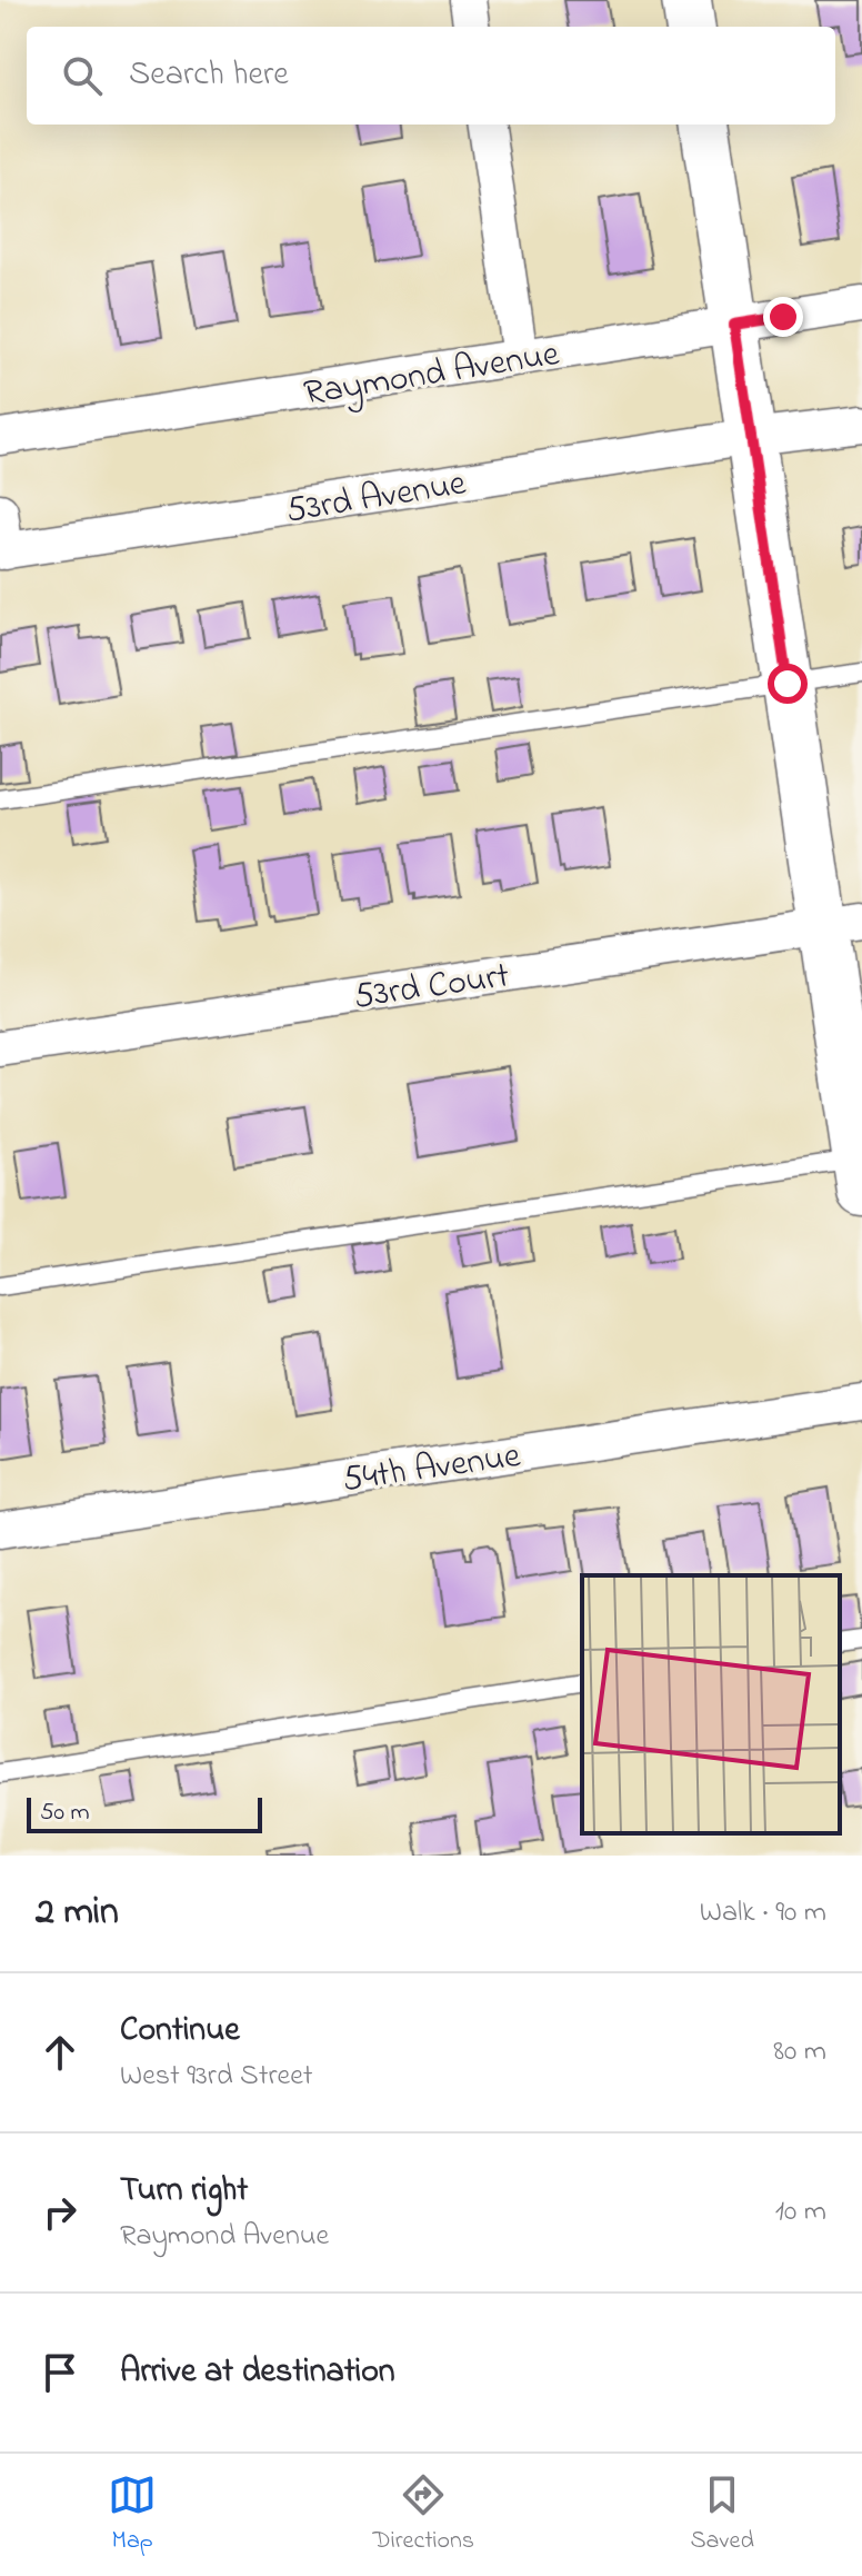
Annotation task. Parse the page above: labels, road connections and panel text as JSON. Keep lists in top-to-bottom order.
{
  "streets": {
    "street": [
      "Raymond Avenue",
      "53rd Avenue",
      "53rd Court",
      "54th Avenue"
    ]
  },
  "scale_bar": "50 m",
  "page": {
    "search": "Search here",
    "scale": "50 m",
    "heading": ["2 min", "Walk · 90 m"],
    "list": [
      ["Continue", "West 93rd Street", "80 m"],
      ["Turn right", "Raymond Avenue", "10 m"],
      "Arrive at destination"
    ],
    "nav": ["Map", "Directions", "Saved"]
  }
}
